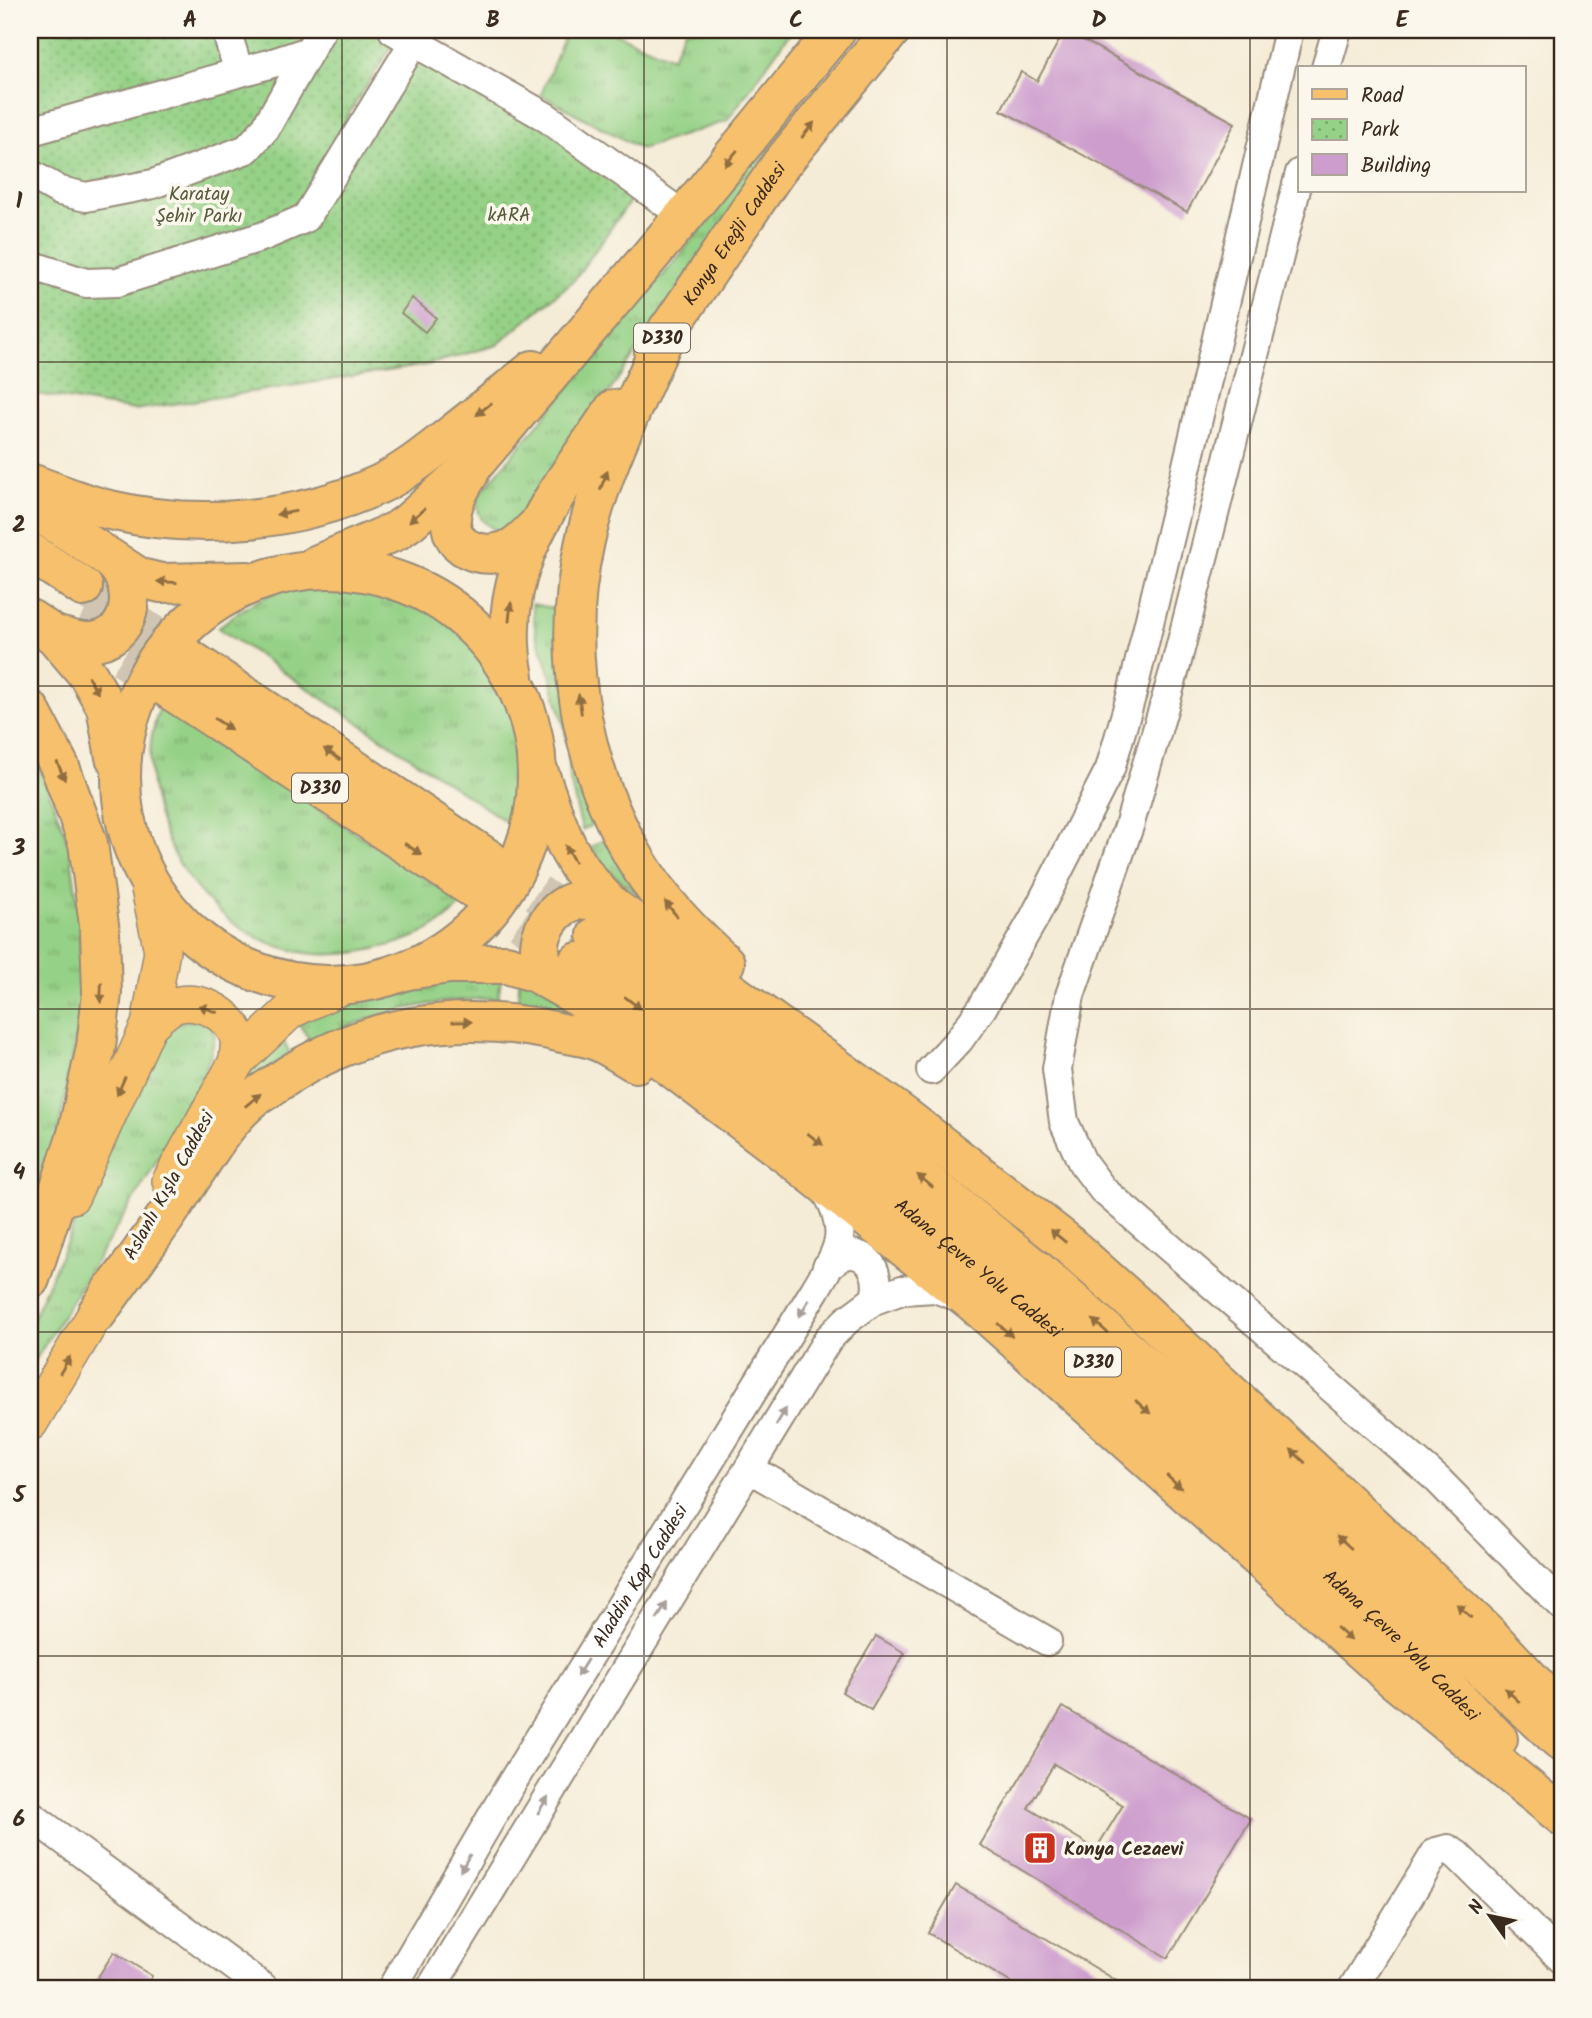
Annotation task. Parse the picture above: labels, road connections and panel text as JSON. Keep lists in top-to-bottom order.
{
  "streets": {
    "highway": ["Konya Ereğli Caddesi", "D330", "Adana Çevre Yolu Caddesi"],
    "main road": ["Aslanlı Kışla Caddesi"],
    "street": ["Aladdin Kap Caddesi"]
  },
  "parks": ["Karatay Şehir Parkı", "kARA"],
  "places": {
    "building": ["Konya Cezaevi"]
  },
  "legend": ["Road", "Park", "Building"],
  "north": "top left",
  "grid": {
    "columns": [
      "A",
      "B",
      "C",
      "D",
      "E"
    ],
    "rows": [
      "1",
      "2",
      "3",
      "4",
      "5",
      "6"
    ]
  }
}
